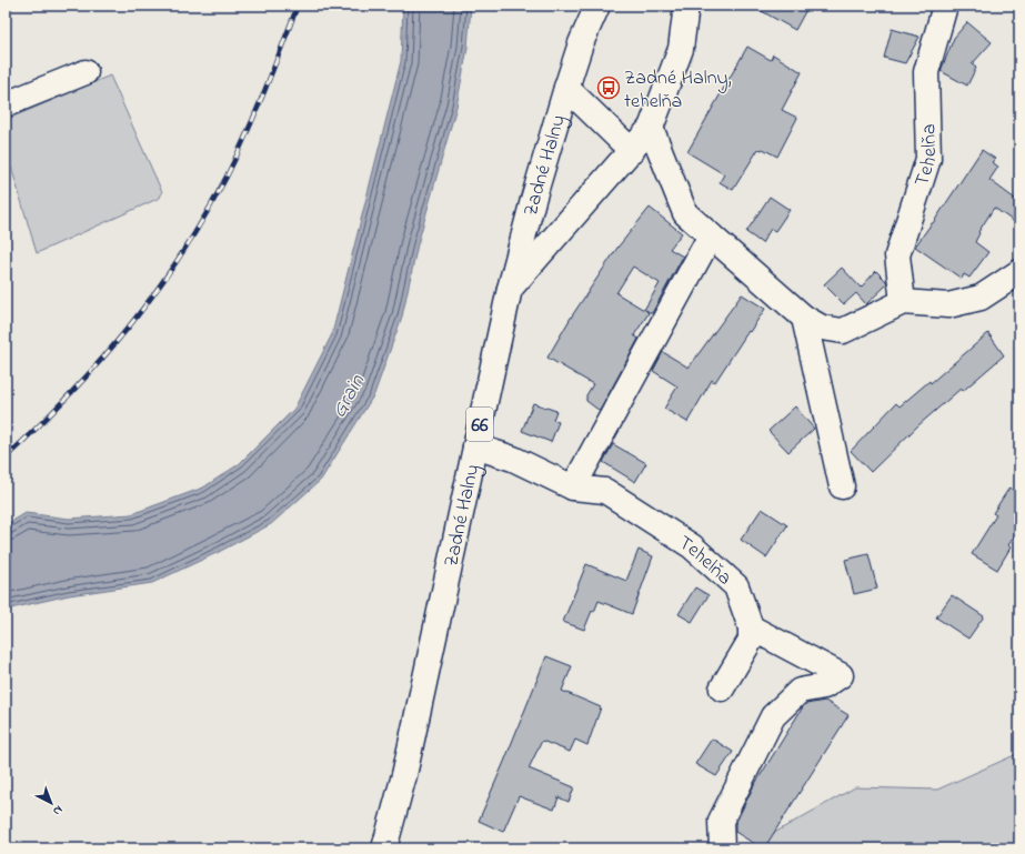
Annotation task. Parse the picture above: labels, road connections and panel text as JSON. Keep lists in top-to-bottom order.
{
  "streets": {
    "street": ["Tehelňa", "Zadné Halny", "66"]
  },
  "crossings": [
    ["Tehelňa", "Zadné Halny"]
  ],
  "water": ["Grain"],
  "places": {
    "bus stop": ["Zadné Halny, tehelňa"]
  },
  "north": "bottom right"
}
